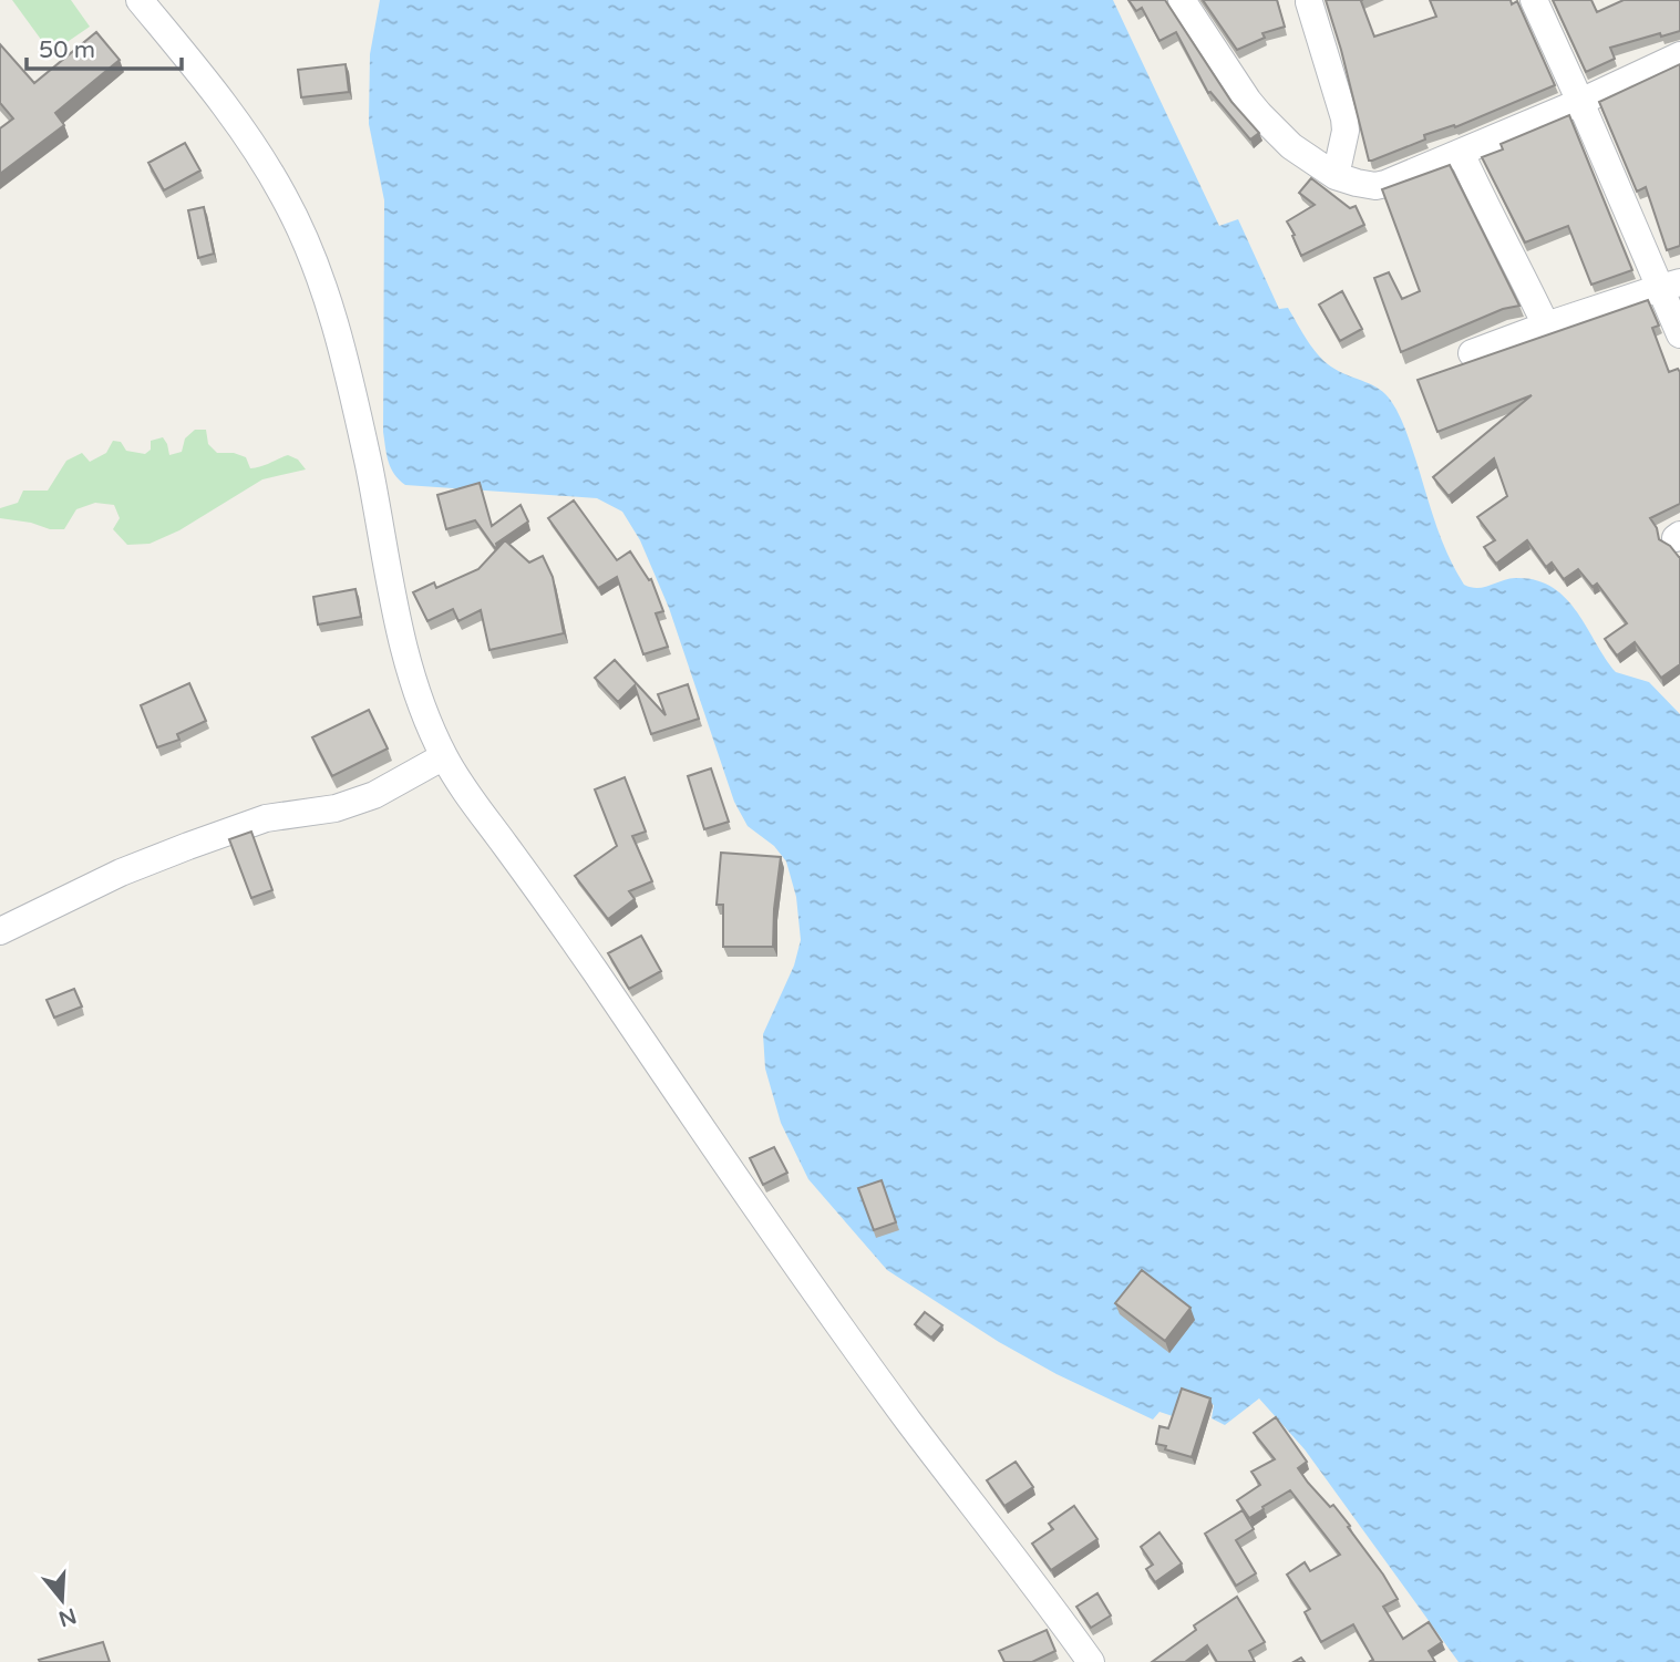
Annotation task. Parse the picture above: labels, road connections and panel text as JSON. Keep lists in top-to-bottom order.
{
  "scale_bar": "50 m",
  "north": "bottom"
}
